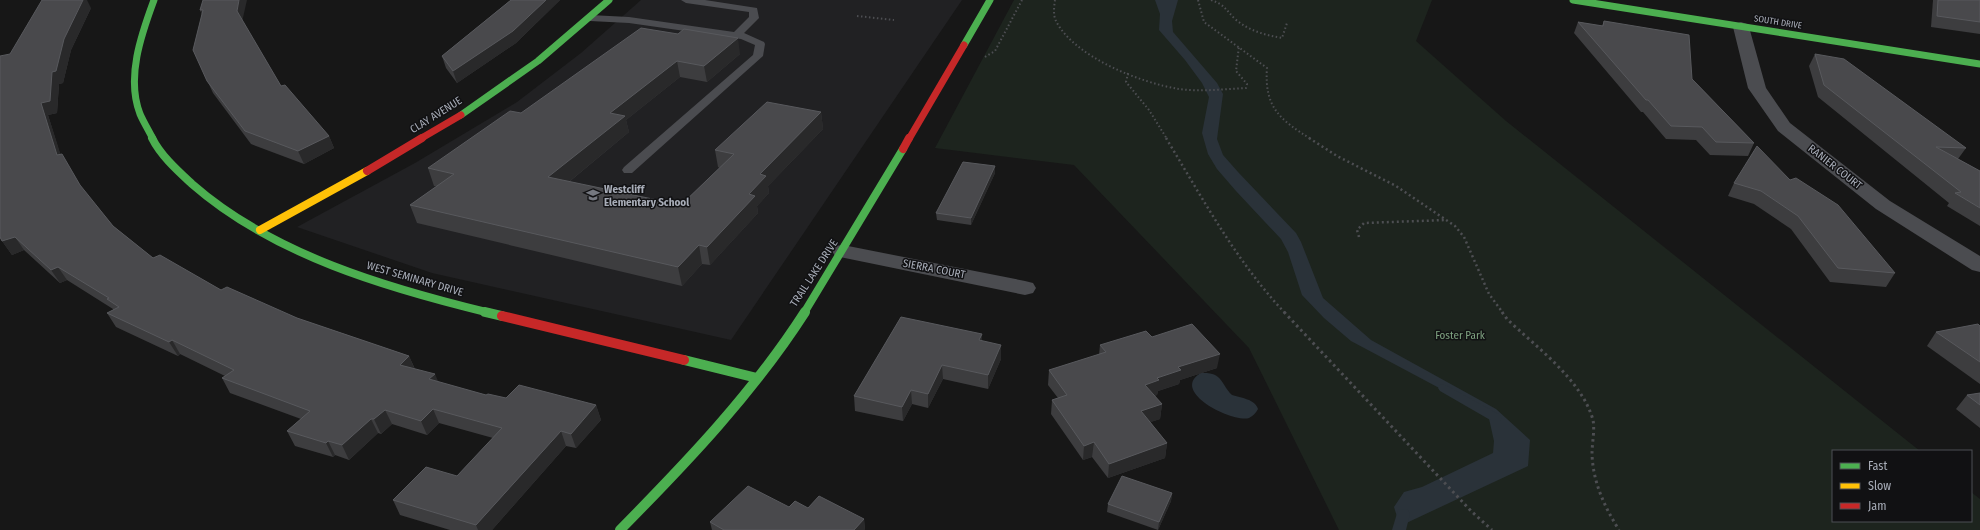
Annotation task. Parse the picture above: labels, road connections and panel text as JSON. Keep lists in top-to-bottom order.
{
  "streets": {
    "street": [
      "SOUTH DRIVE",
      "CLAY AVENUE",
      "RANIER COURT",
      "SIERRA COURT",
      "TRAIL LAKE DRIVE",
      "WEST SEMINARY DRIVE"
    ]
  },
  "crossings": [
    ["SOUTH DRIVE", "RANIER COURT"],
    ["CLAY AVENUE", "WEST SEMINARY DRIVE"],
    ["SIERRA COURT", "TRAIL LAKE DRIVE"],
    ["TRAIL LAKE DRIVE", "WEST SEMINARY DRIVE"]
  ],
  "parks": ["Foster Park"],
  "places": {
    "school or university": ["Westcliff Elementary School"]
  },
  "legend": ["Fast", "Slow", "Jam"]
}
